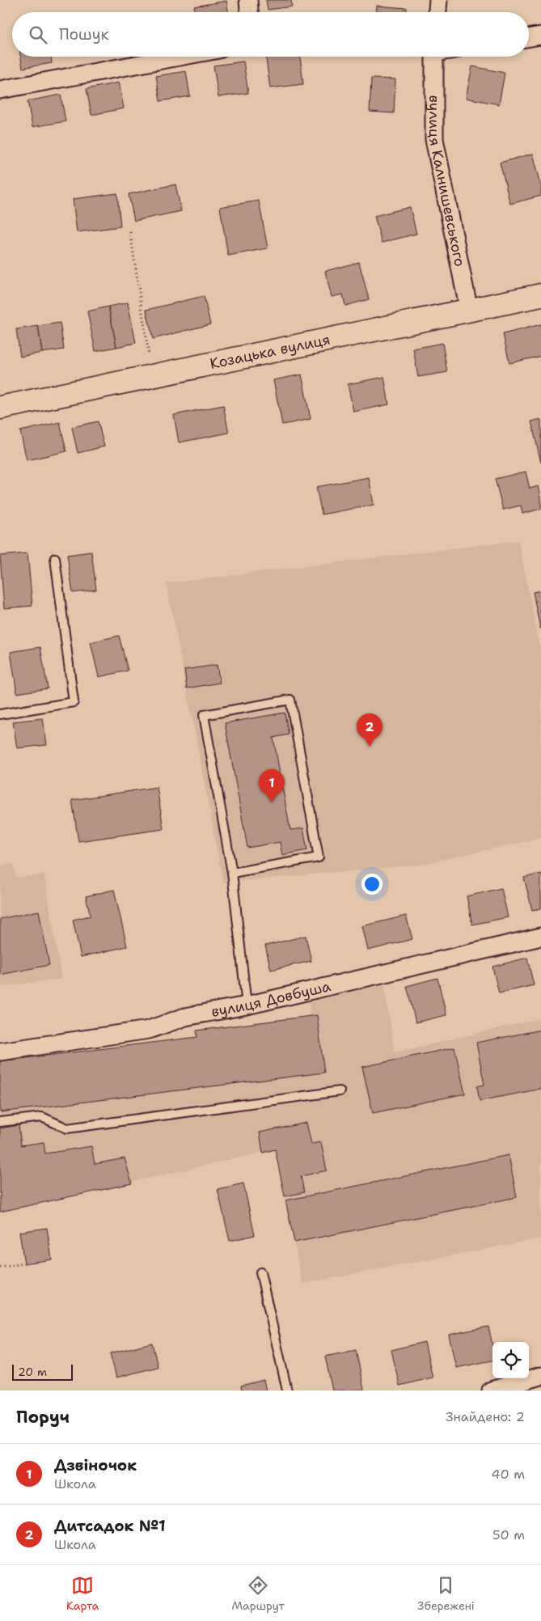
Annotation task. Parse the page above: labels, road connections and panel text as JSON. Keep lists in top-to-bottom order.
{
  "streets": {
    "street": ["вулиця Калнишевського", "Козацька вулиця", "вулиця Довбуша"]
  },
  "crossings": [
    ["вулиця Калнишевського", "Козацька вулиця"]
  ],
  "scale_bar": "20 m",
  "page": {
    "search": "Пошук",
    "pins": ["2", "1"],
    "scale": "20 m",
    "heading": ["Поруч", "Знайдено: 2"],
    "list": [
      {
        "mark": "1",
        "name": "Дзвіночок",
        "note": "Школа",
        "value": "40 m"
      },
      {
        "mark": "2",
        "name": "Дитсадок №1",
        "note": "Школа",
        "value": "50 m"
      }
    ],
    "nav": ["Карта", "Маршрут", "Збережені"]
  }
}
